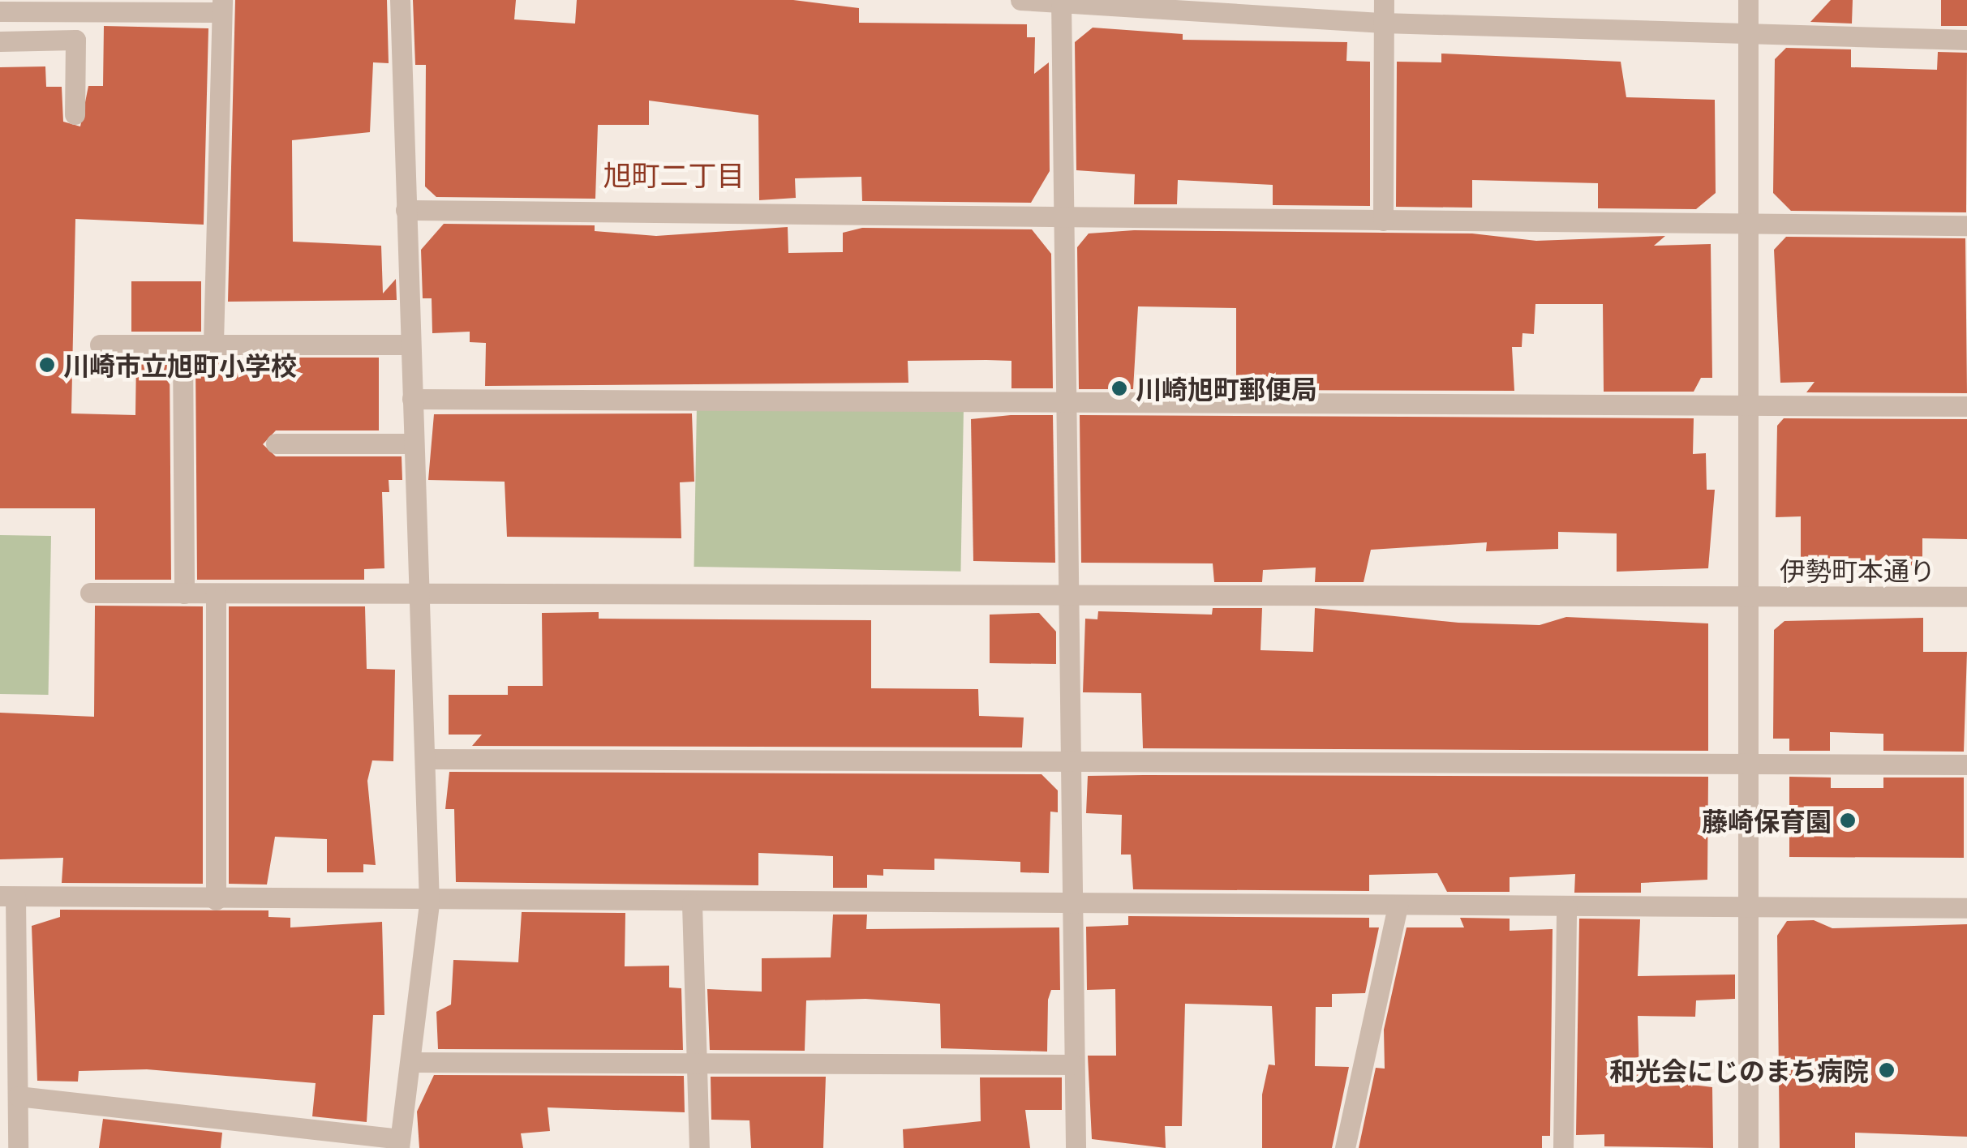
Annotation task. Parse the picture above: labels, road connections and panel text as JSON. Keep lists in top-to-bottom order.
{
  "streets": {
    "street": ["伊勢町本通り"]
  },
  "districts": ["旭町二丁目"],
  "places": [
    "川崎市立旭町小学校",
    "川崎旭町郵便局",
    "藤崎保育園",
    "和光会にじのまち病院"
  ]
}
